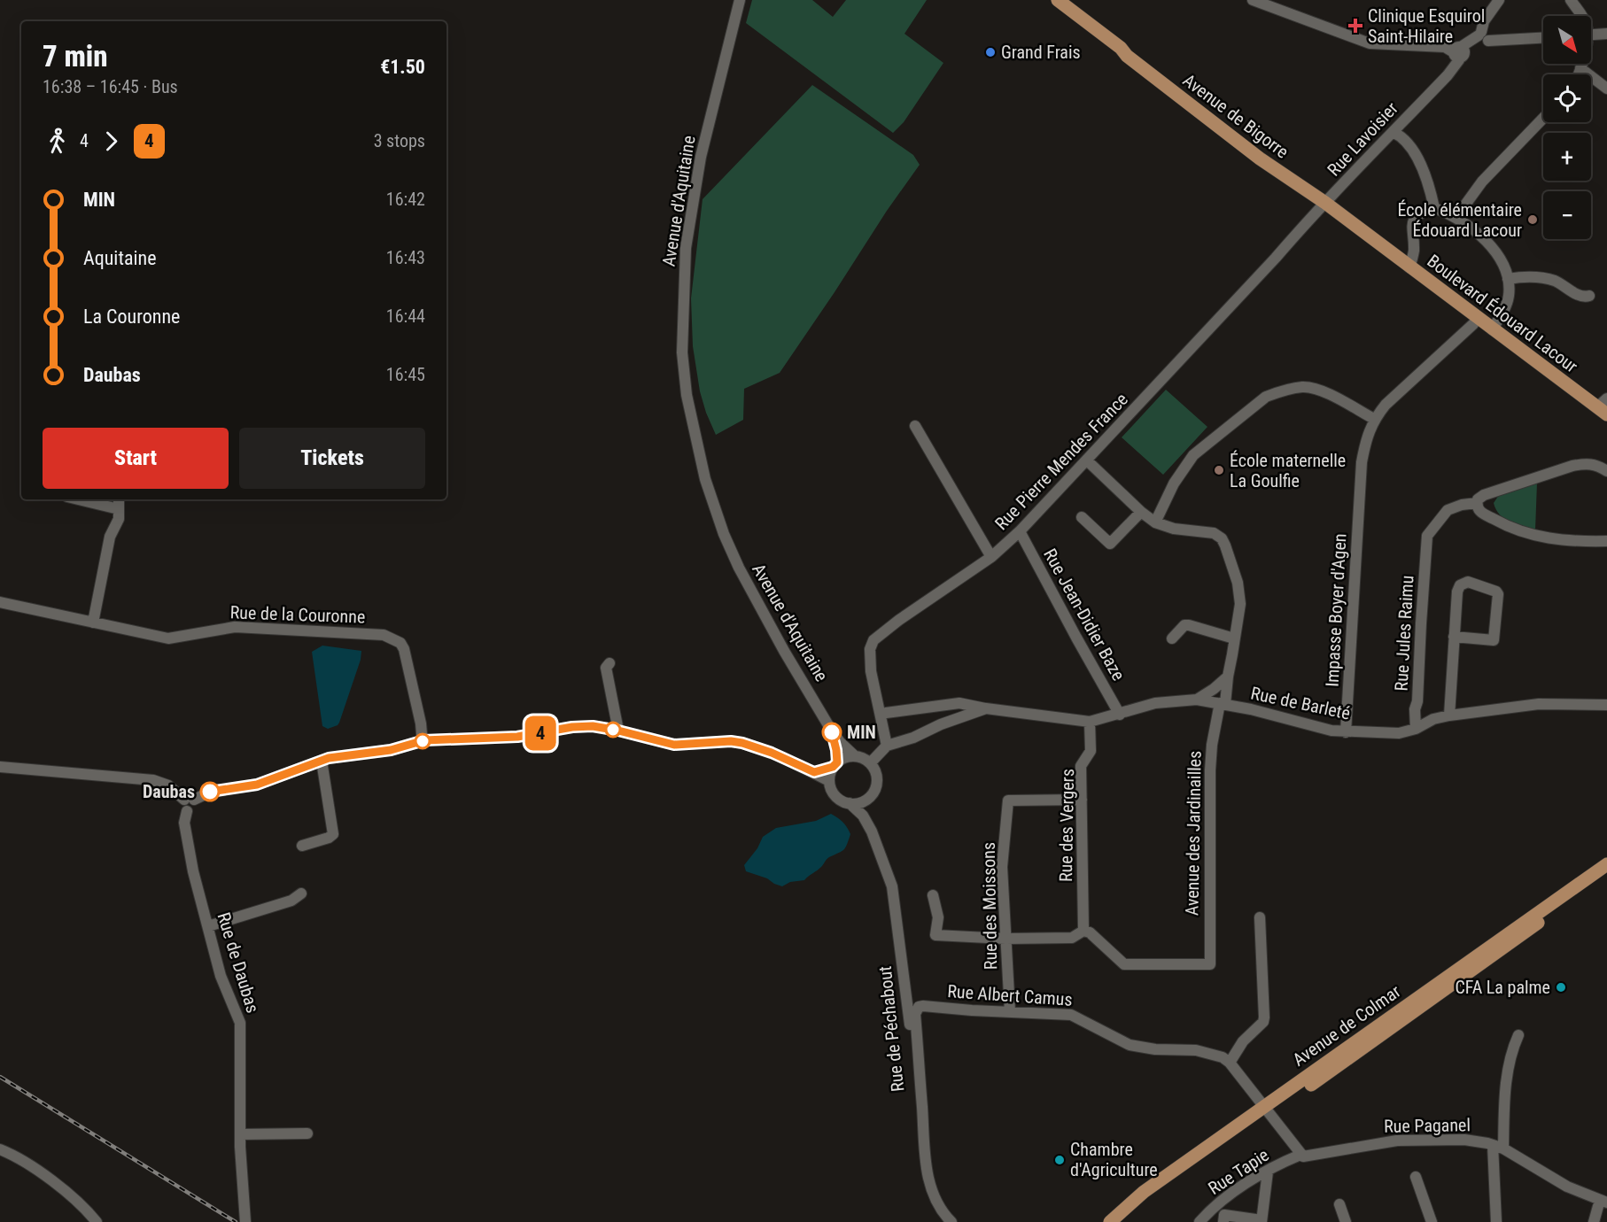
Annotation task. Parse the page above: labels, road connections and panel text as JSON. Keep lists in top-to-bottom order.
{
  "streets": {
    "main road": ["Avenue de Bigorre", "Boulevard Édouard Lacour", "Avenue de Colmar"],
    "street": [
      "Rue Lavoisier",
      "Avenue d'Aquitaine",
      "Rue Pierre Mendes France",
      "Impasse Boyer d'Agen",
      "Rue de la Couronne",
      "Rue Jean-Didier Baze",
      "Rue Jules Raimu",
      "Rue de Barleté",
      "Rue des Vergers",
      "Avenue des Jardinailles",
      "Rue des Moissons",
      "Rue de Daubas",
      "Rue Albert Camus",
      "Rue de Péchabout",
      "Rue Paganel",
      "Rue Tapie"
    ]
  },
  "crossings": [
    ["Avenue de Bigorre", "Rue Lavoisier"],
    ["Avenue de Bigorre", "Boulevard Édouard Lacour"],
    ["Avenue de Bigorre", "Rue Pierre Mendes France"],
    ["Rue Lavoisier", "Boulevard Édouard Lacour"],
    ["Rue Lavoisier", "Rue Pierre Mendes France"],
    ["Avenue d'Aquitaine", "Rue de Barleté"],
    ["Avenue d'Aquitaine", "Rue de Péchabout"],
    ["Boulevard Édouard Lacour", "Rue Pierre Mendes France"],
    ["Rue Pierre Mendes France", "Rue Jean-Didier Baze"],
    ["Rue Pierre Mendes France", "Rue de Barleté"],
    ["Impasse Boyer d'Agen", "Rue de Barleté"],
    ["Rue Jean-Didier Baze", "Rue de Barleté"],
    ["Rue Jules Raimu", "Rue de Barleté"],
    ["Rue de Barleté", "Rue des Vergers"],
    ["Rue de Barleté", "Avenue des Jardinailles"],
    ["Rue de Barleté", "Rue de Péchabout"],
    ["Rue des Vergers", "Avenue des Jardinailles"],
    ["Rue des Vergers", "Rue des Moissons"],
    ["Rue des Moissons", "Rue Albert Camus"],
    ["Rue Albert Camus", "Avenue de Colmar"],
    ["Rue Paganel", "Rue Tapie"]
  ],
  "places": {
    "health": ["Clinique Esquirol Saint-Hilaire"],
    "other": [
      "Grand Frais",
      "École élémentaire Édouard Lacour",
      "École maternelle La Goulfie",
      "MIN",
      "Daubas",
      "CFA La palme",
      "Chambre d'Agriculture"
    ]
  },
  "lines": ["bus line 4"],
  "north": "bottom right",
  "page": {
    "on_map": "4",
    "map_buttons": ["+", "−"],
    "heading": ["7 min", "16:38 – 16:45 · Bus", "€1.50"],
    "legs": ["4", "4", "3 stops"],
    "list": [
      {
        "name": "MIN",
        "value": "16:42"
      },
      {
        "name": "Aquitaine",
        "value": "16:43"
      },
      {
        "name": "La Couronne",
        "value": "16:44"
      },
      {
        "name": "Daubas",
        "value": "16:45"
      }
    ],
    "buttons": ["Start", "Tickets"]
  }
}
